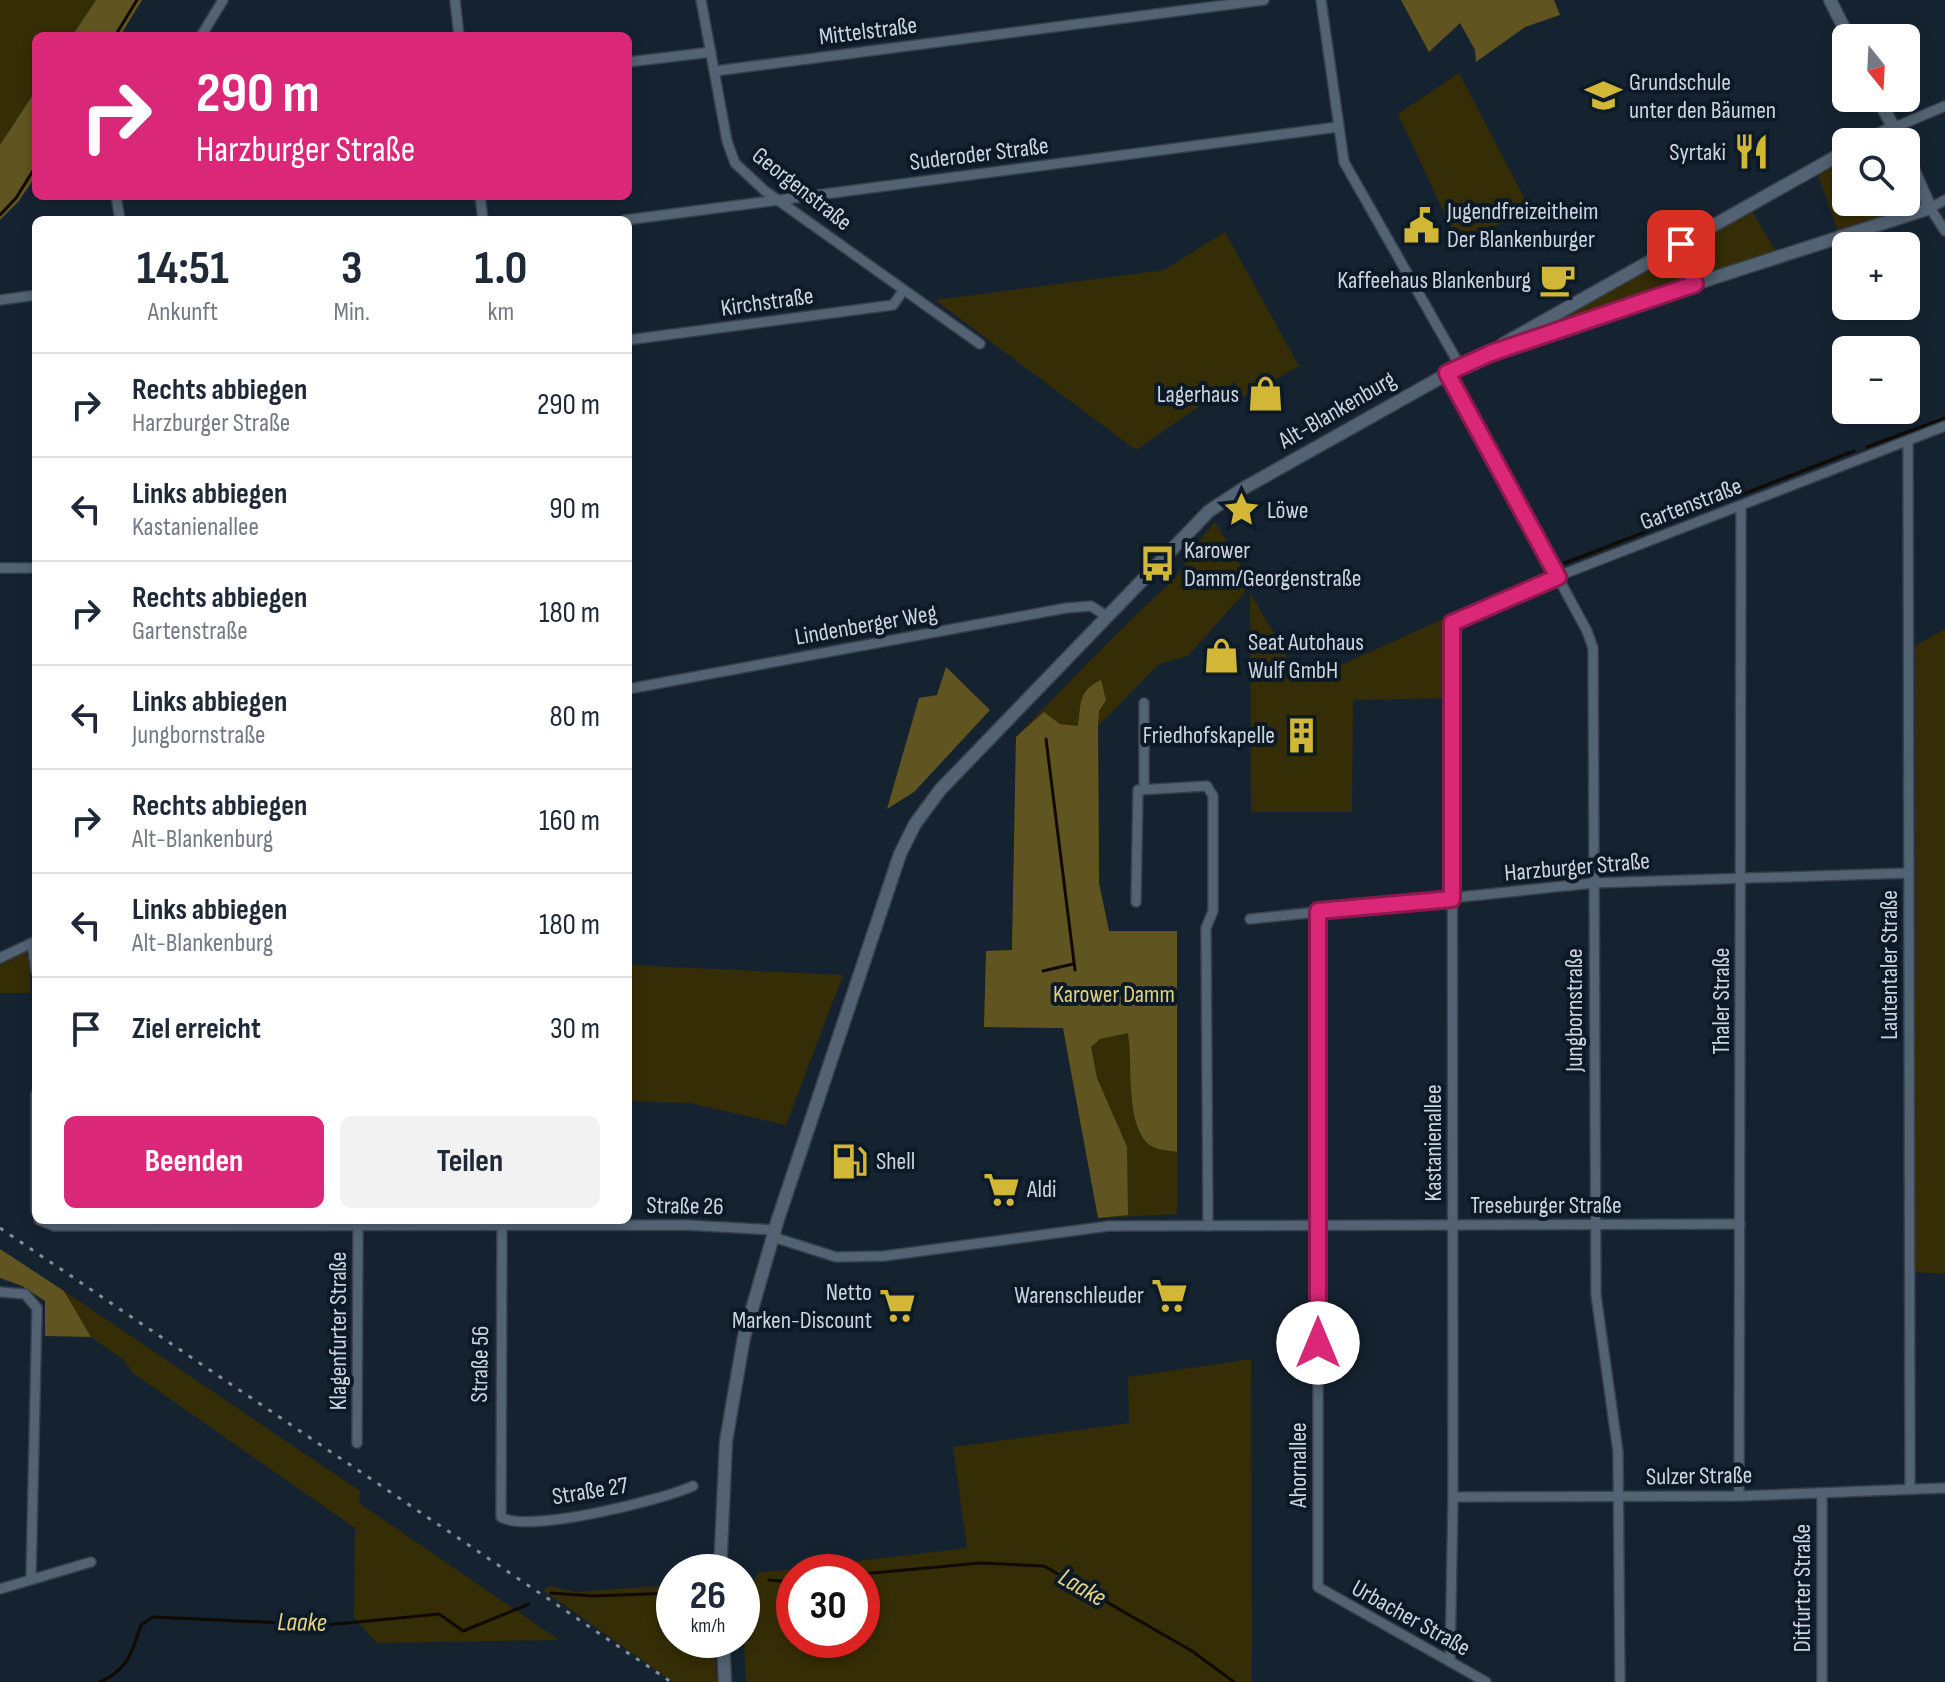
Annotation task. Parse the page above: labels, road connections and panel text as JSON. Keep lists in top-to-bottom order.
{
  "streets": {
    "main road": ["Alt-Blankenburg"],
    "street": [
      "Mittelstraße",
      "Suderoder Straße",
      "Georgenstraße",
      "Kirchstraße",
      "Gartenstraße",
      "Lindenberger Weg",
      "Harzburger Straße",
      "Lautentaler Straße",
      "Thaler Straße",
      "Jungbornstraße",
      "Kastanienallee",
      "Treseburger Straße",
      "Straße 26",
      "Klagenfurter Straße",
      "Straße 56",
      "Ahornallee",
      "Sulzer Straße",
      "Straße 27",
      "Ditfurter Straße",
      "Urbacher Straße"
    ]
  },
  "crossings": [
    ["Mittelstraße", "Georgenstraße"],
    ["Suderoder Straße", "Georgenstraße"],
    ["Georgenstraße", "Kirchstraße"],
    ["Alt-Blankenburg", "Lindenberger Weg"],
    ["Alt-Blankenburg", "Jungbornstraße"],
    ["Gartenstraße", "Lautentaler Straße"],
    ["Gartenstraße", "Thaler Straße"],
    ["Gartenstraße", "Jungbornstraße"],
    ["Gartenstraße", "Kastanienallee"],
    ["Harzburger Straße", "Lautentaler Straße"],
    ["Harzburger Straße", "Thaler Straße"],
    ["Harzburger Straße", "Jungbornstraße"],
    ["Harzburger Straße", "Kastanienallee"],
    ["Harzburger Straße", "Ahornallee"],
    ["Lautentaler Straße", "Sulzer Straße"],
    ["Thaler Straße", "Treseburger Straße"],
    ["Thaler Straße", "Sulzer Straße"],
    ["Jungbornstraße", "Treseburger Straße"],
    ["Jungbornstraße", "Sulzer Straße"],
    ["Kastanienallee", "Treseburger Straße"],
    ["Kastanienallee", "Sulzer Straße"],
    ["Kastanienallee", "Urbacher Straße"],
    ["Treseburger Straße", "Straße 26"],
    ["Treseburger Straße", "Ahornallee"],
    ["Straße 56", "Straße 27"],
    ["Ahornallee", "Urbacher Straße"],
    ["Sulzer Straße", "Ditfurter Straße"]
  ],
  "water": ["Laake"],
  "parks": ["Karower Damm"],
  "places": {
    "school or university": ["Grundschule unter den Bäumen"],
    "restaurant": ["Syrtaki"],
    "public building": ["Jugendfreizeitheim Der Blankenburger"],
    "cafe": ["Kaffeehaus Blankenburg"],
    "shop": ["Lagerhaus", "Seat Autohaus Wulf GmbH"],
    "place": ["Löwe"],
    "bus stop": ["Karower Damm/Georgenstraße"],
    "building": ["Friedhofskapelle"],
    "fuel station": ["Shell"],
    "supermarket": ["Aldi", "Warenschleuder", "Netto Marken-Discount"]
  },
  "north": "bottom",
  "page": {
    "map_buttons": ["+", "−"],
    "turn": ["290 m", "Harzburger Straße"],
    "eta": [
      "14:51",
      "Ankunft",
      "3",
      "Min.",
      "1.0",
      "km"
    ],
    "list": [
      {
        "name": "Rechts abbiegen",
        "note": "Harzburger Straße",
        "value": "290 m"
      },
      {
        "name": "Links abbiegen",
        "note": "Kastanienallee",
        "value": "90 m"
      },
      {
        "name": "Rechts abbiegen",
        "note": "Gartenstraße",
        "value": "180 m"
      },
      {
        "name": "Links abbiegen",
        "note": "Jungbornstraße",
        "value": "80 m"
      },
      {
        "name": "Rechts abbiegen",
        "note": "Alt-Blankenburg",
        "value": "160 m"
      },
      {
        "name": "Links abbiegen",
        "note": "Alt-Blankenburg",
        "value": "180 m"
      },
      {
        "name": "Ziel erreicht",
        "value": "30 m"
      }
    ],
    "buttons": ["Beenden", "Teilen"],
    "speed": "26 km/h",
    "limit": "30"
  }
}
